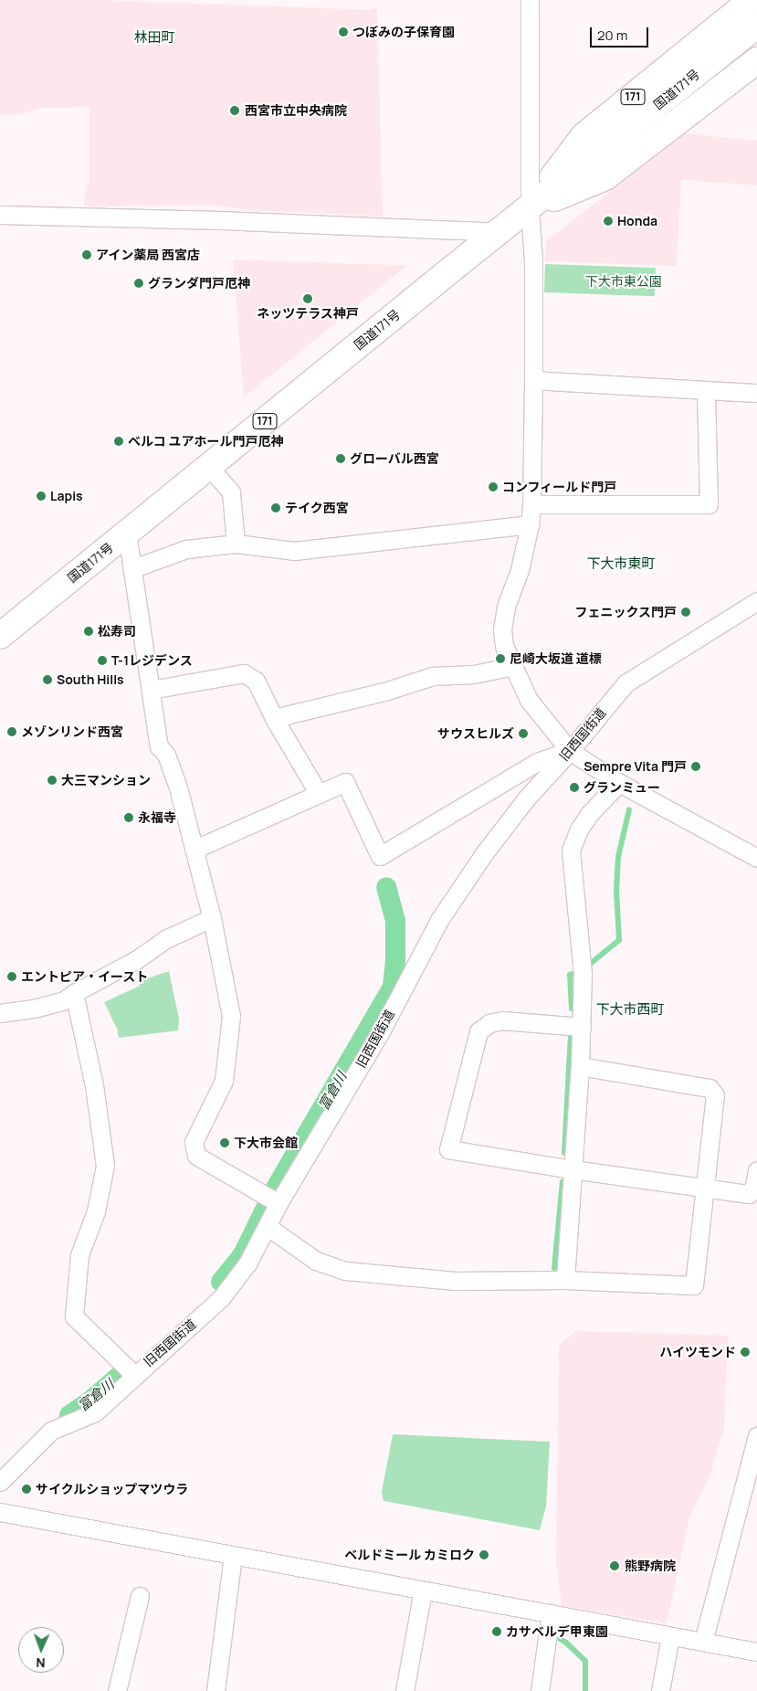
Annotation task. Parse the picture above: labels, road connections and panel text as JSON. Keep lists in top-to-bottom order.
{
  "streets": {
    "highway": ["国道171号", "171"],
    "street": ["旧西国街道"]
  },
  "crossings": [
    ["国道171号", "171"]
  ],
  "districts": ["林田町", "下大市東町", "下大市西町"],
  "water": ["富倉川"],
  "parks": ["下大市東公園"],
  "places": [
    "つぼみの子保育園",
    "西宮市立中央病院",
    "Honda",
    "アイン薬局 西宮店",
    "グランダ門戸厄神",
    "ネッツテラス神戸",
    "ベルコ ユアホール門戸厄神",
    "グローバル西宮",
    "コンフィールド門戸",
    "Lapis",
    "テイク西宮",
    "フェニックス門戸",
    "松寿司",
    "尼崎大坂道 道標",
    "T-1レジデンス",
    "South Hills",
    "メゾンリンド西宮",
    "サウスヒルズ",
    "Sempre Vita 門戸",
    "大三マンション",
    "グランミュー",
    "永福寺",
    "エントピア・イースト",
    "下大市会館",
    "ハイツモンド",
    "サイクルショップマツウラ",
    "ベルドミール カミロク",
    "熊野病院",
    "カサベルデ甲東園"
  ],
  "scale_bar": "20 m",
  "north": "bottom"
}
